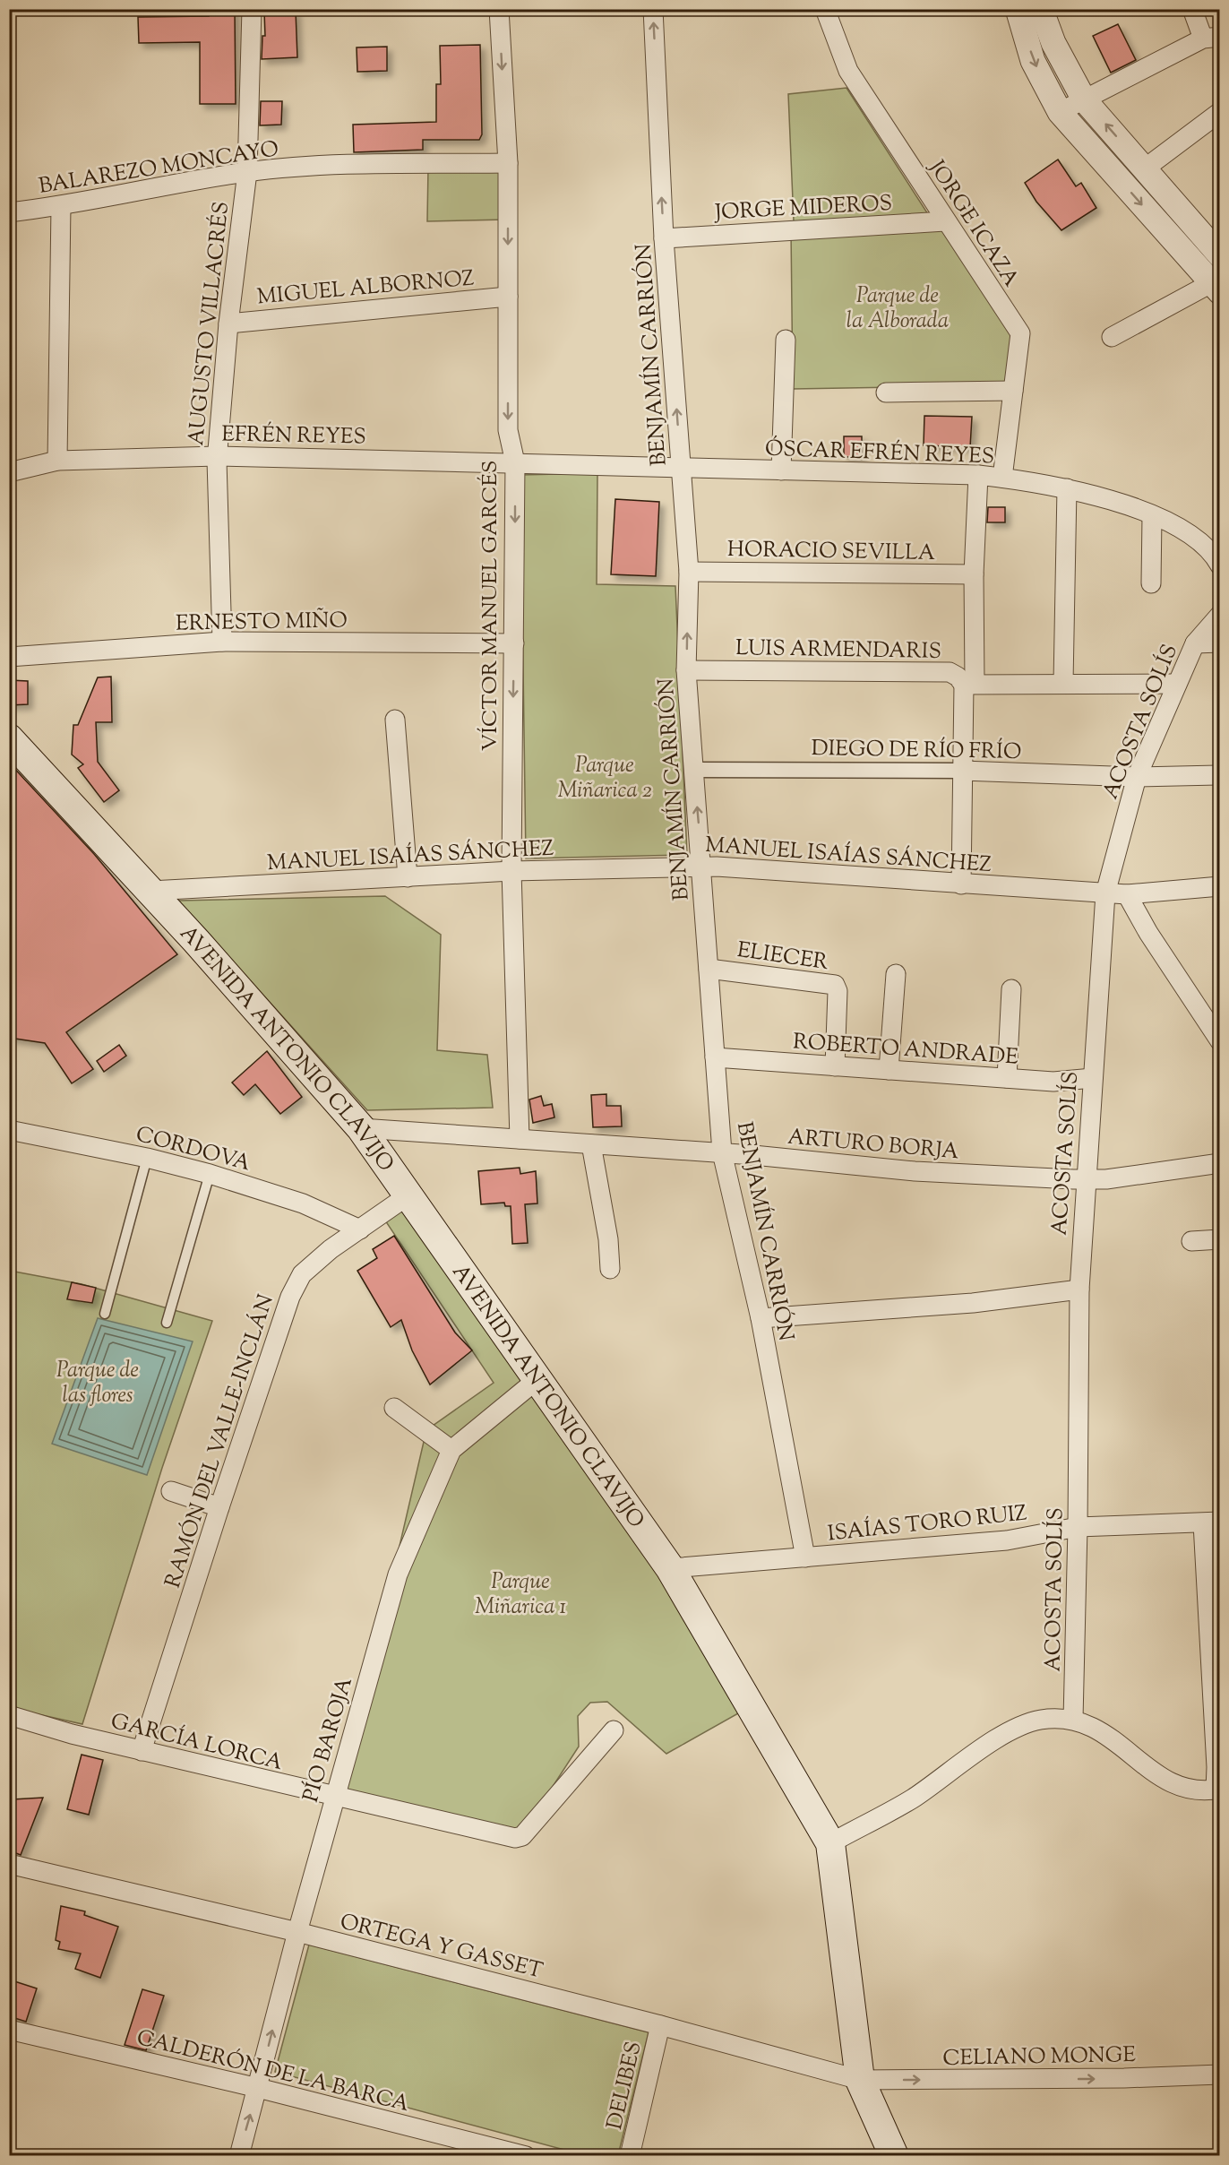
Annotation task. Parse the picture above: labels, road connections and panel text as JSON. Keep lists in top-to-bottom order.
{
  "streets": {
    "main road": ["AVENIDA ANTONIO CLAVIJO"],
    "street": [
      "BALAREZO MONCAYO",
      "JORGE MIDEROS",
      "JORGE ICAZA",
      "MIGUEL ALBORNOZ",
      "AUGUSTO VILLACRÉS",
      "BENJAMÍN CARRIÓN",
      "EFRÉN REYES",
      "ÓSCAR EFRÉN REYES",
      "HORACIO SEVILLA",
      "VÍCTOR MANUEL GARCÉS",
      "ERNESTO MIÑO",
      "LUIS ARMENDARIS",
      "ACOSTA SOLÍS",
      "DIEGO DE RÍO FRÍO",
      "MANUEL ISAÍAS SÁNCHEZ",
      "ELIECER",
      "ROBERTO ANDRADE",
      "ARTURO BORJA",
      "CORDOVA",
      "RAMÓN DEL VALLE-INCLÁN",
      "ISAÍAS TORO RUIZ",
      "PÍO BAROJA",
      "GARCÍA LORCA",
      "ORTEGA Y GASSET",
      "CELIANO MONGE",
      "CALDERÓN DE LA BARCA",
      "DELIBES"
    ]
  },
  "crossings": [
    ["BALAREZO MONCAYO", "AUGUSTO VILLACRÉS"],
    ["BALAREZO MONCAYO", "VÍCTOR MANUEL GARCÉS"],
    ["JORGE MIDEROS", "JORGE ICAZA"],
    ["JORGE MIDEROS", "BENJAMÍN CARRIÓN"],
    ["JORGE ICAZA", "ÓSCAR EFRÉN REYES"],
    ["MIGUEL ALBORNOZ", "AUGUSTO VILLACRÉS"],
    ["MIGUEL ALBORNOZ", "VÍCTOR MANUEL GARCÉS"],
    ["AUGUSTO VILLACRÉS", "EFRÉN REYES"],
    ["AUGUSTO VILLACRÉS", "ERNESTO MIÑO"],
    ["BENJAMÍN CARRIÓN", "ÓSCAR EFRÉN REYES"],
    ["BENJAMÍN CARRIÓN", "HORACIO SEVILLA"],
    ["BENJAMÍN CARRIÓN", "LUIS ARMENDARIS"],
    ["BENJAMÍN CARRIÓN", "DIEGO DE RÍO FRÍO"],
    ["BENJAMÍN CARRIÓN", "MANUEL ISAÍAS SÁNCHEZ"],
    ["BENJAMÍN CARRIÓN", "ELIECER"],
    ["BENJAMÍN CARRIÓN", "ROBERTO ANDRADE"],
    ["BENJAMÍN CARRIÓN", "ARTURO BORJA"],
    ["BENJAMÍN CARRIÓN", "ISAÍAS TORO RUIZ"],
    ["EFRÉN REYES", "ÓSCAR EFRÉN REYES"],
    ["EFRÉN REYES", "VÍCTOR MANUEL GARCÉS"],
    ["ÓSCAR EFRÉN REYES", "VÍCTOR MANUEL GARCÉS"],
    ["VÍCTOR MANUEL GARCÉS", "ERNESTO MIÑO"],
    ["VÍCTOR MANUEL GARCÉS", "MANUEL ISAÍAS SÁNCHEZ"],
    ["VÍCTOR MANUEL GARCÉS", "ARTURO BORJA"],
    ["ACOSTA SOLÍS", "DIEGO DE RÍO FRÍO"],
    ["ACOSTA SOLÍS", "MANUEL ISAÍAS SÁNCHEZ"],
    ["ACOSTA SOLÍS", "ROBERTO ANDRADE"],
    ["ACOSTA SOLÍS", "ARTURO BORJA"],
    ["ACOSTA SOLÍS", "ISAÍAS TORO RUIZ"],
    ["MANUEL ISAÍAS SÁNCHEZ", "AVENIDA ANTONIO CLAVIJO"],
    ["ELIECER", "ROBERTO ANDRADE"],
    ["AVENIDA ANTONIO CLAVIJO", "ARTURO BORJA"],
    ["AVENIDA ANTONIO CLAVIJO", "RAMÓN DEL VALLE-INCLÁN"],
    ["AVENIDA ANTONIO CLAVIJO", "ISAÍAS TORO RUIZ"],
    ["AVENIDA ANTONIO CLAVIJO", "PÍO BAROJA"],
    ["AVENIDA ANTONIO CLAVIJO", "ORTEGA Y GASSET"],
    ["AVENIDA ANTONIO CLAVIJO", "CELIANO MONGE"],
    ["CORDOVA", "RAMÓN DEL VALLE-INCLÁN"],
    ["RAMÓN DEL VALLE-INCLÁN", "GARCÍA LORCA"],
    ["PÍO BAROJA", "GARCÍA LORCA"],
    ["PÍO BAROJA", "ORTEGA Y GASSET"],
    ["PÍO BAROJA", "CALDERÓN DE LA BARCA"],
    ["ORTEGA Y GASSET", "CELIANO MONGE"],
    ["ORTEGA Y GASSET", "DELIBES"]
  ],
  "one_way": ["BENJAMÍN CARRIÓN", "VÍCTOR MANUEL GARCÉS", "CELIANO MONGE"],
  "parks": [
    "Parque de la Alborada",
    "Parque Miñarica 2",
    "Parque de las flores",
    "Parque Miñarica 1"
  ]
}
